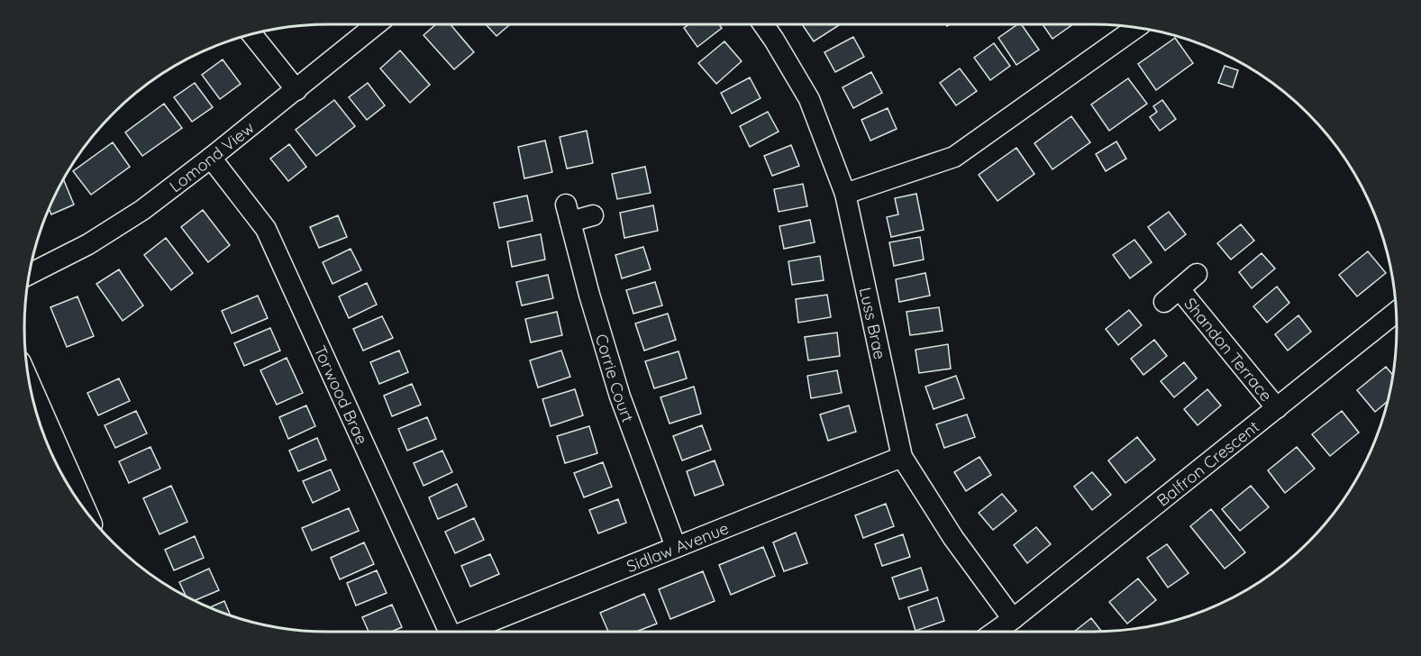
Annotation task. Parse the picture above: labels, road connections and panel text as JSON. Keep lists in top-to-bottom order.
{
  "streets": {
    "street": [
      "Lomond View",
      "Luss Brae",
      "Shandon Terrace",
      "Corrie Court",
      "Torwood Brae",
      "Balfron Crescent",
      "Sidlaw Avenue"
    ]
  },
  "crossings": [
    ["Lomond View", "Torwood Brae"],
    ["Luss Brae", "Balfron Crescent"],
    ["Luss Brae", "Sidlaw Avenue"],
    ["Shandon Terrace", "Balfron Crescent"],
    ["Corrie Court", "Sidlaw Avenue"]
  ]
}
